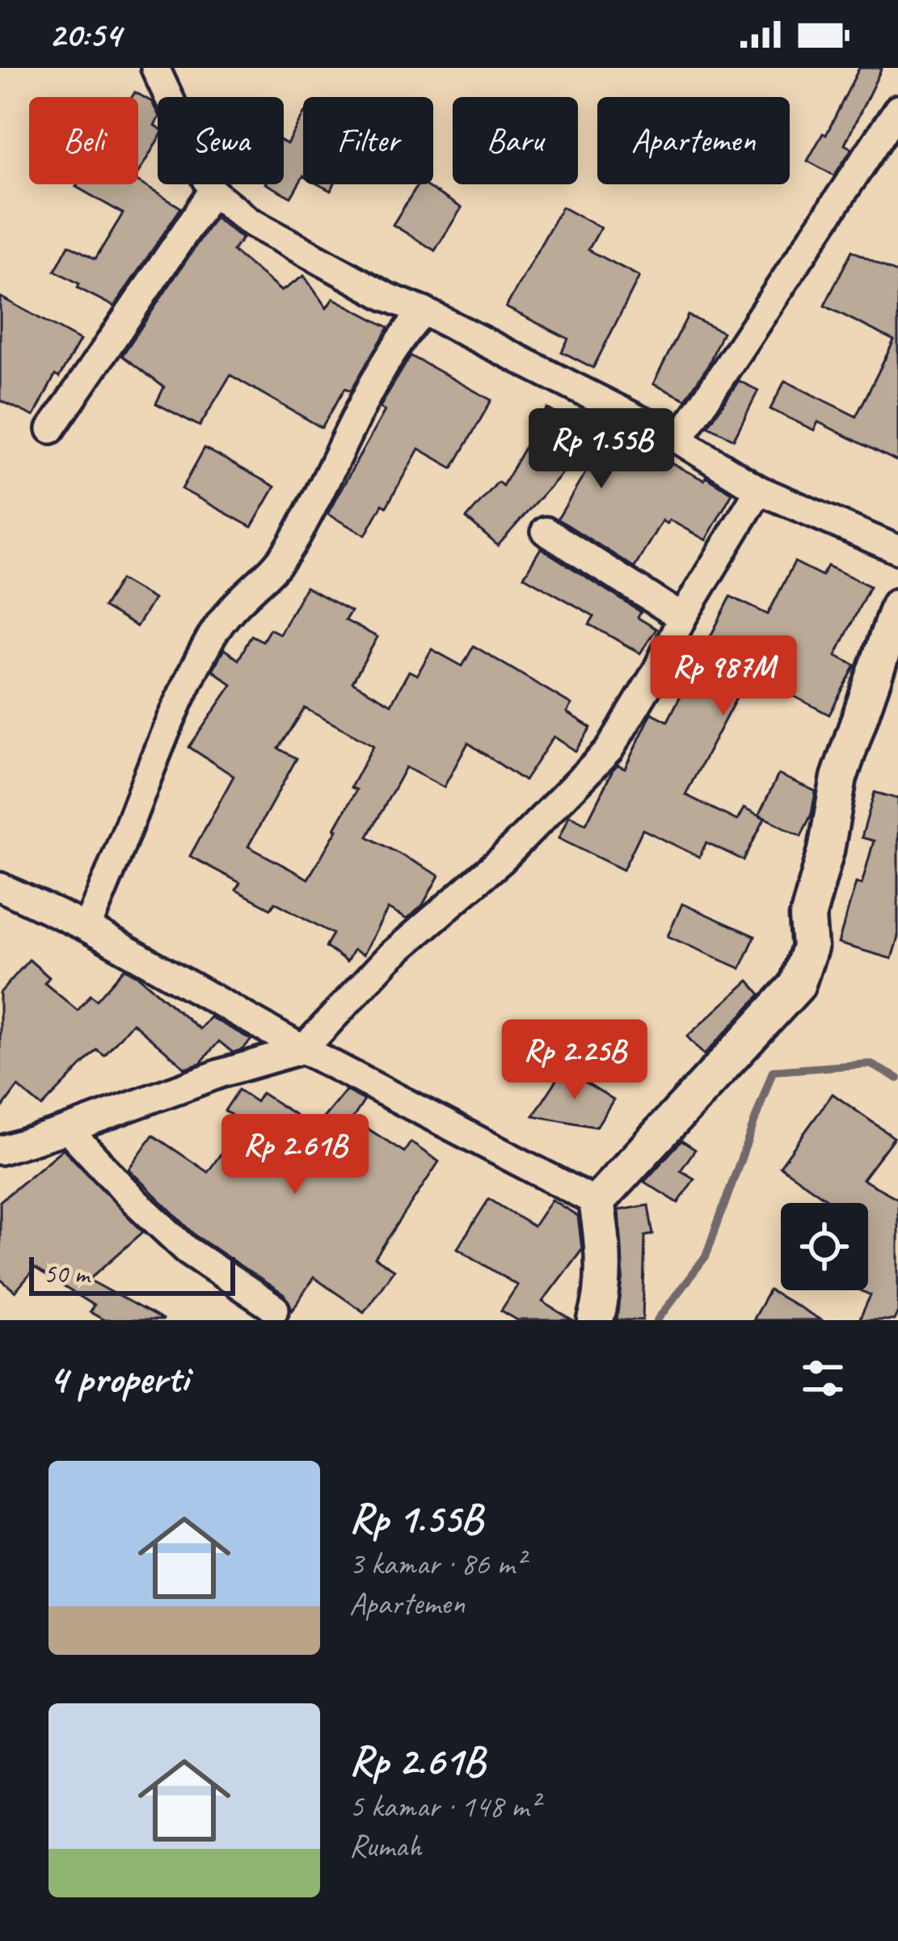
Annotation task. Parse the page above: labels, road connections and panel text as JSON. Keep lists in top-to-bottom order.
{
  "scale_bar": "50 m",
  "page": {
    "status": "20:54",
    "chip": [
      "Beli",
      "Sewa",
      "Filter",
      "Baru",
      "Apartemen"
    ],
    "price": [
      "Rp 1.55B",
      "Rp 987M",
      "Rp 2.25B",
      "Rp 2.61B"
    ],
    "scale": "50 m",
    "heading": "4 properti",
    "list": [
      {
        "name": "Rp 1.55B",
        "note": "3 kamar · 86 m² · Apartemen"
      },
      {
        "name": "Rp 2.61B",
        "note": "5 kamar · 148 m² · Rumah"
      }
    ]
  }
}
